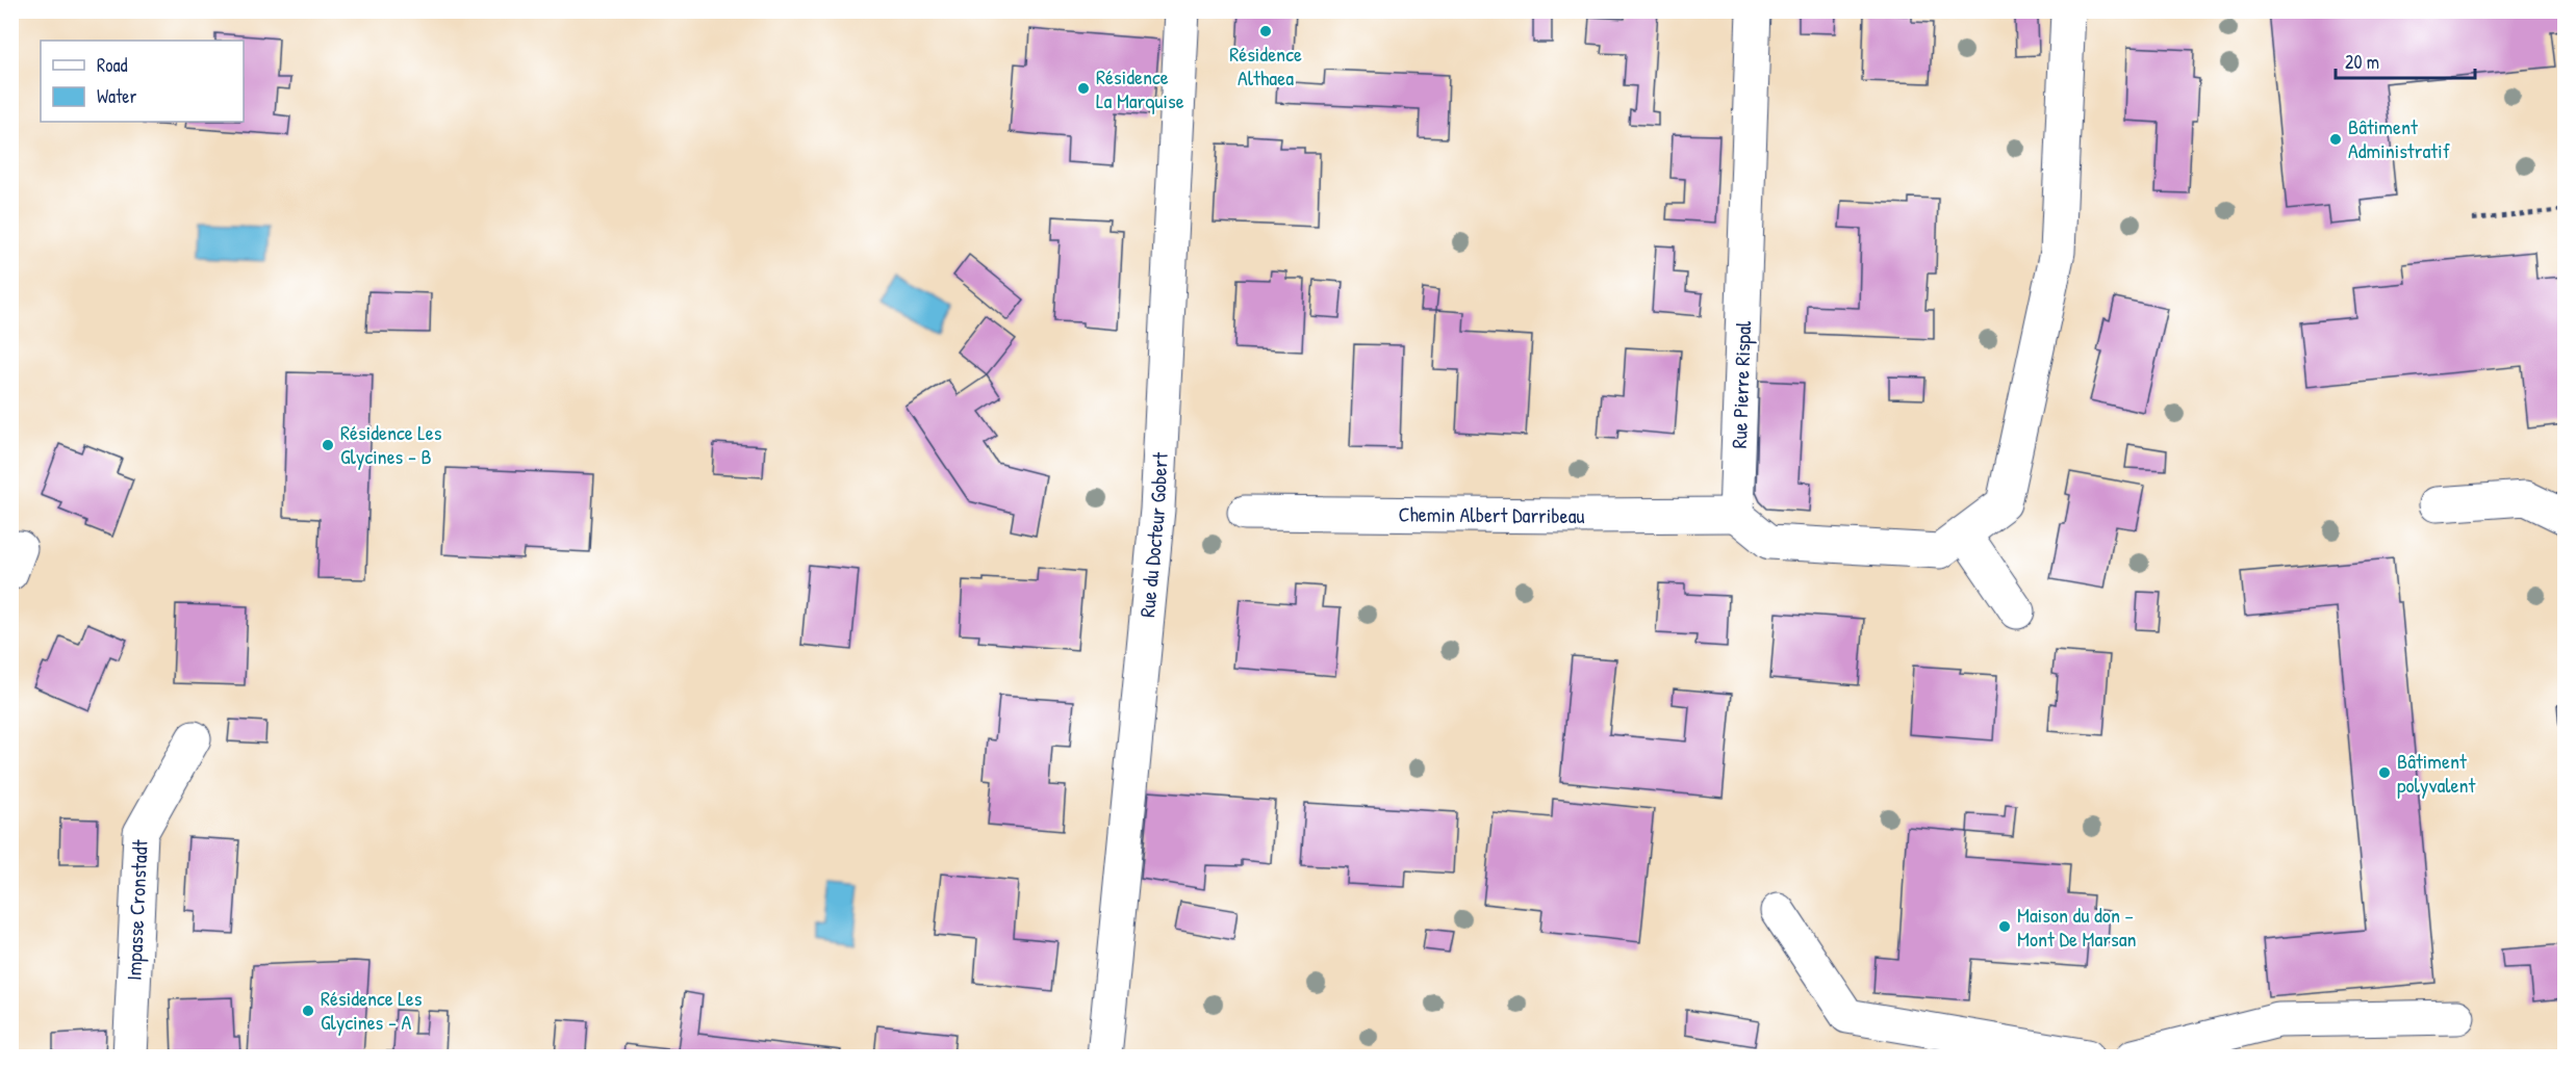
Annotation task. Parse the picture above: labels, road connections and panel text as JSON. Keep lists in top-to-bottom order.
{
  "streets": {
    "street": [
      "Rue Pierre Rispal",
      "Chemin Albert Darribeau",
      "Rue du Docteur Gobert",
      "Impasse Cronstadt"
    ]
  },
  "crossings": [
    ["Rue Pierre Rispal", "Chemin Albert Darribeau"]
  ],
  "places": [
    "Résidence Althaea",
    "Résidence La Marquise",
    "Bâtiment Administratif",
    "Résidence Les Glycines - B",
    "Bâtiment polyvalent",
    "Maison du don – Mont De Marsan",
    "Résidence Les Glycines - A"
  ],
  "legend": ["Road", "Water"],
  "scale_bar": "20 m"
}
